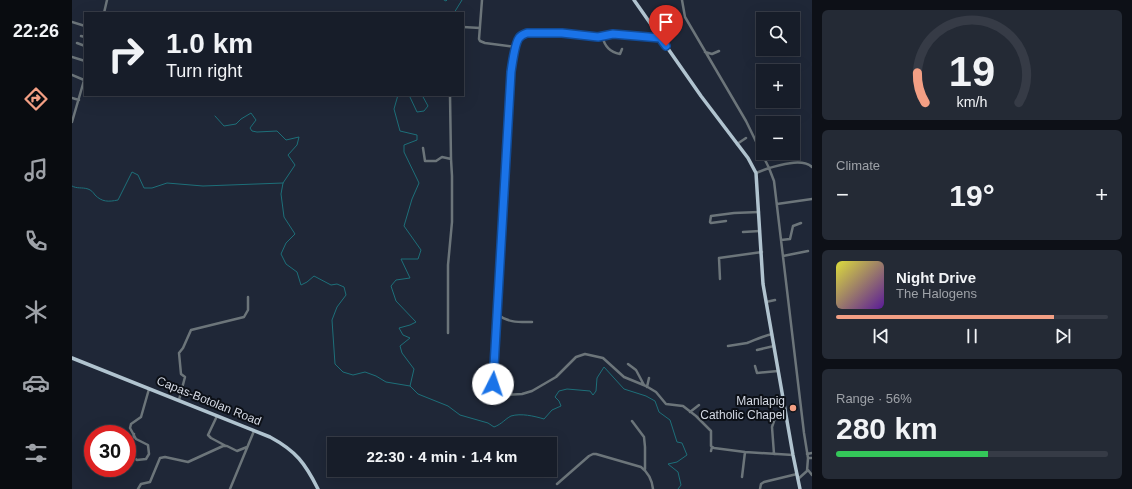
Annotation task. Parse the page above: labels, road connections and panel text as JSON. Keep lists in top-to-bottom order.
{
  "streets": {
    "main road": ["Capas-Botolan Road"]
  },
  "places": ["Manlapig Catholic Chapel"],
  "page": {
    "tabs": "22:26",
    "map_buttons": ["+", "−"],
    "turn": ["1.0 km", "Turn right"],
    "tile": [
      "Climate",
      ["Range · 56%", "280 km"]
    ],
    "heat": ["−", "19°", "+"],
    "song": ["Night Drive", "The Halogens"],
    "limit": "30",
    "trip": "22:30 · 4 min · 1.4 km",
    "gauge": ["19", "km/h"]
  }
}
